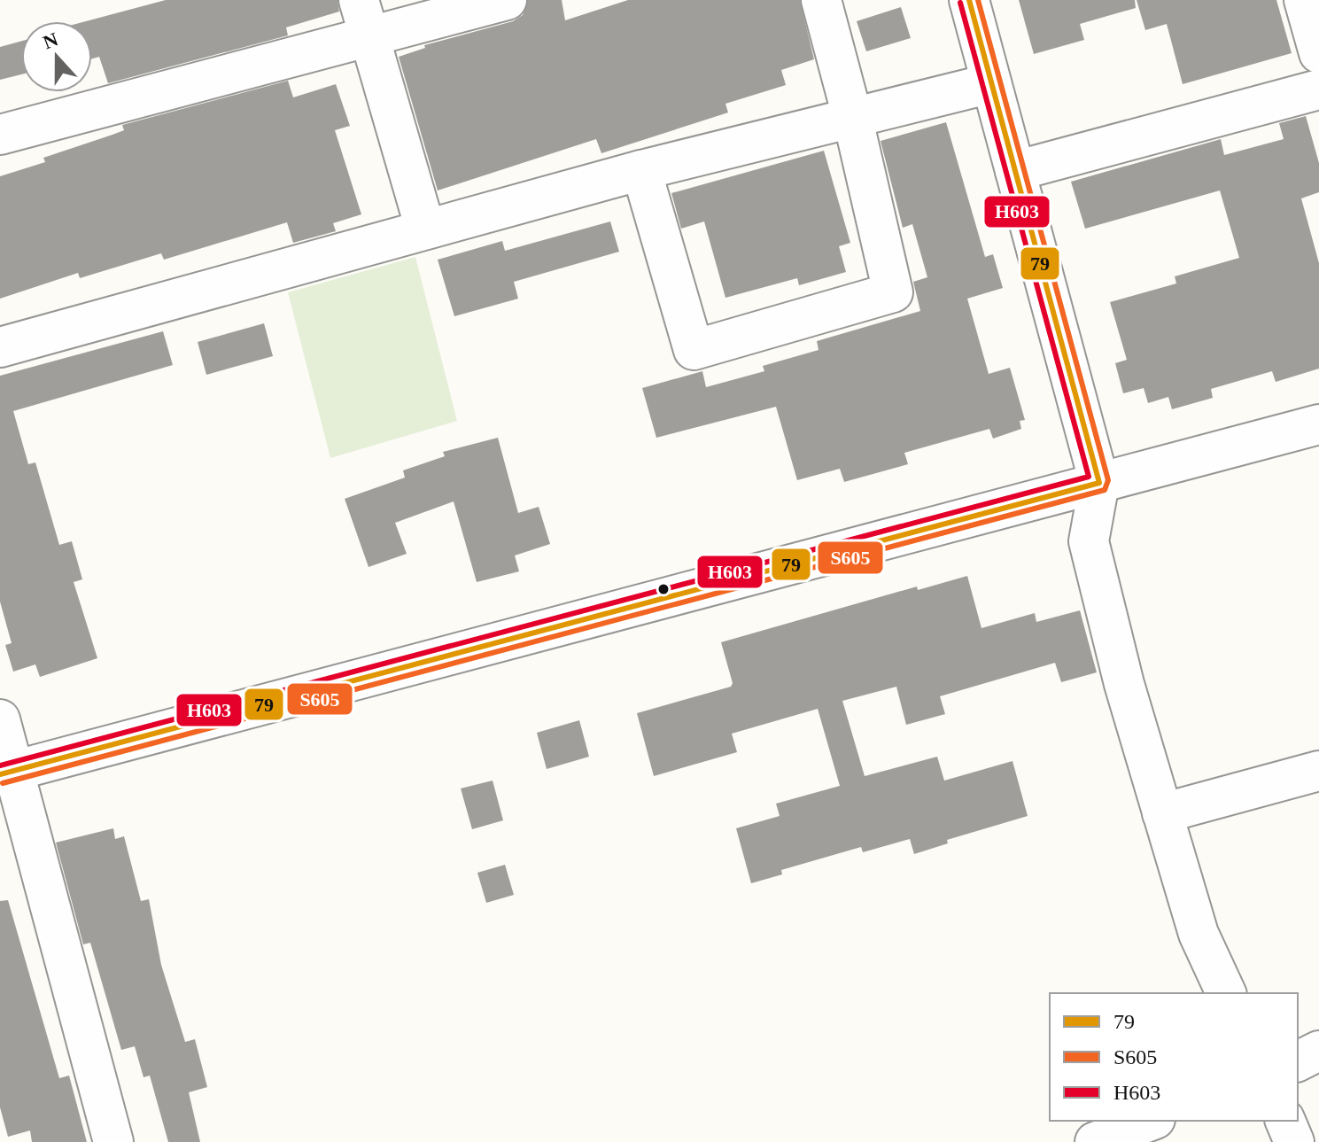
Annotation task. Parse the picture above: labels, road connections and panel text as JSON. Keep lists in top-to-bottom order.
{
  "lines": ["transit line 79", "transit line S605", "transit line H603"],
  "legend": ["79", "S605", "H603"],
  "north": "top"
}
